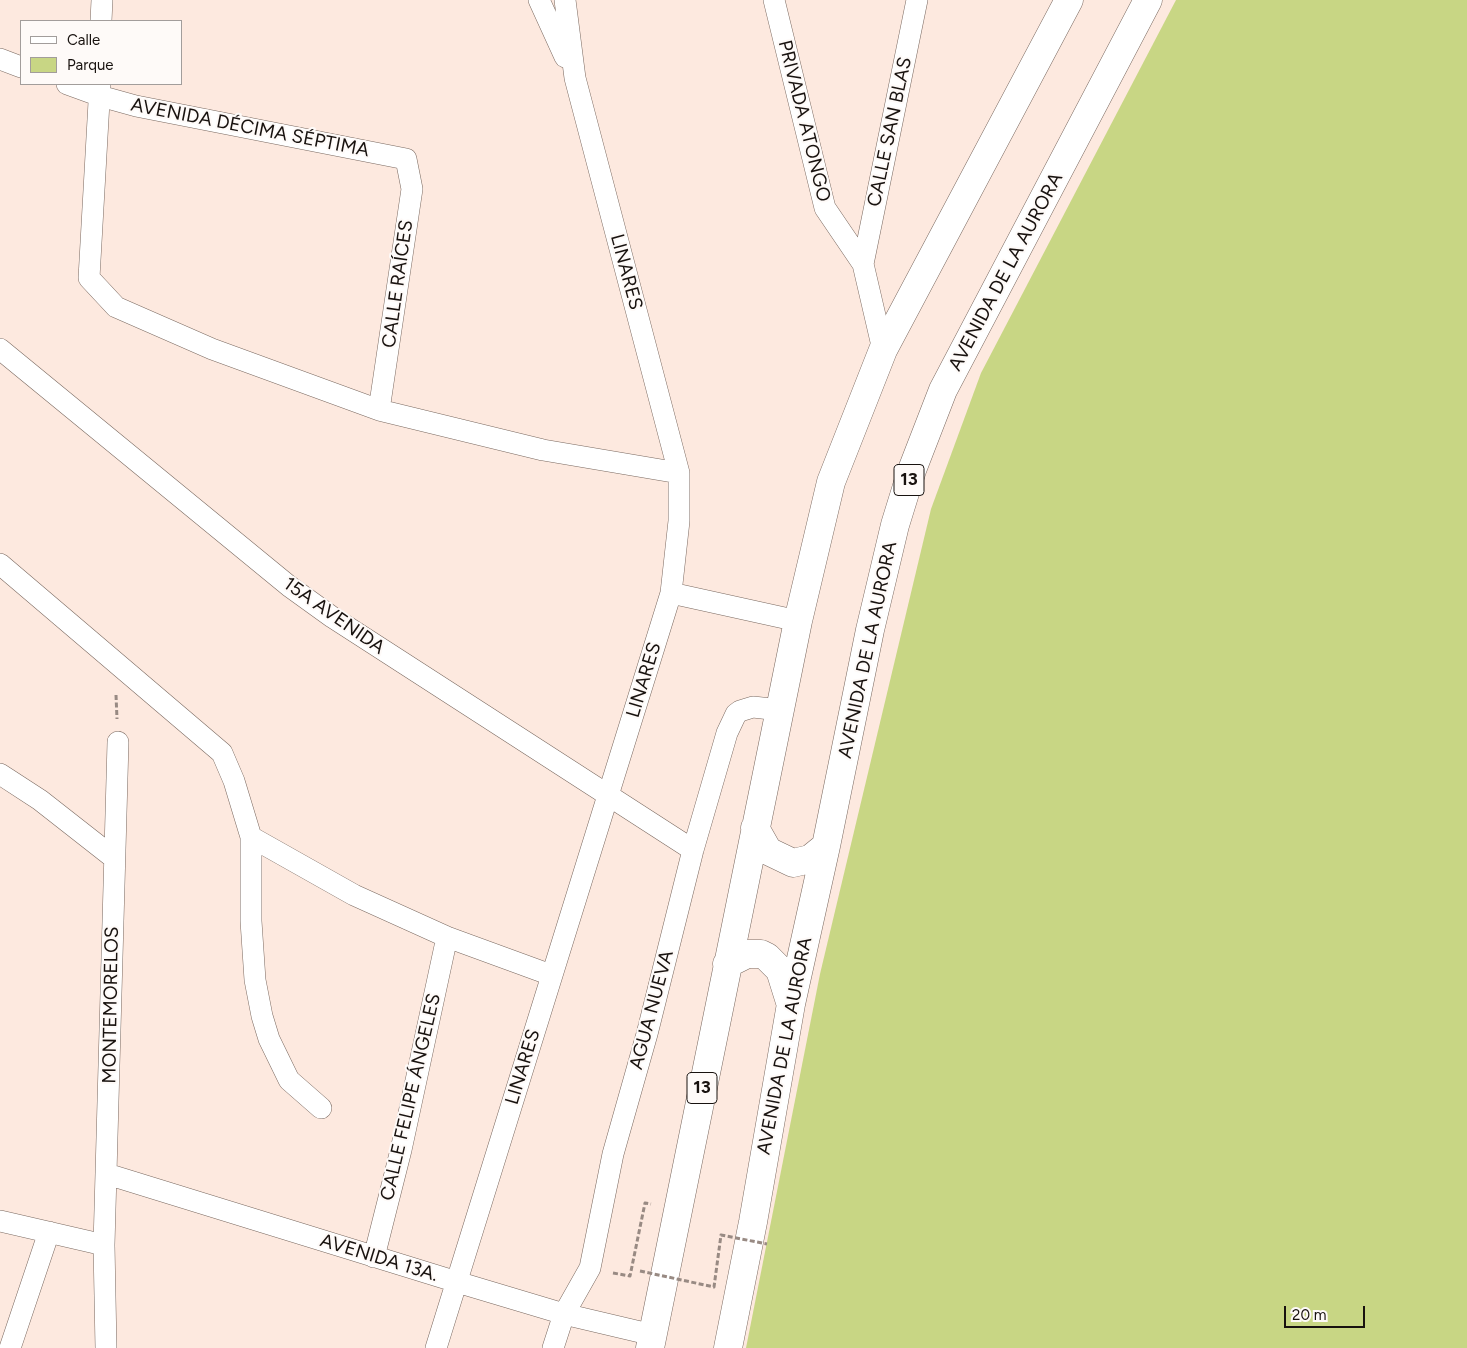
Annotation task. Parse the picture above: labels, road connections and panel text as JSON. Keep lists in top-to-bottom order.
{
  "streets": {
    "main road": ["AVENIDA DE LA AURORA", "13"],
    "street": [
      "PRIVADA ATONGO",
      "AVENIDA DÉCIMA SÉPTIMA",
      "CALLE SAN BLAS",
      "LINARES",
      "CALLE RAÍCES",
      "15A AVENIDA",
      "MONTEMORELOS",
      "AGUA NUEVA",
      "CALLE FELIPE ÁNGELES",
      "AVENIDA 13A."
    ]
  },
  "crossings": [
    ["PRIVADA ATONGO", "CALLE SAN BLAS"],
    ["PRIVADA ATONGO", "13"],
    ["AVENIDA DÉCIMA SÉPTIMA", "CALLE RAÍCES"],
    ["LINARES", "15A AVENIDA"],
    ["LINARES", "AVENIDA 13A."],
    ["13", "AGUA NUEVA"],
    ["13", "AVENIDA 13A."],
    ["15A AVENIDA", "AGUA NUEVA"],
    ["MONTEMORELOS", "AVENIDA 13A."],
    ["AGUA NUEVA", "AVENIDA 13A."],
    ["CALLE FELIPE ÁNGELES", "AVENIDA 13A."]
  ],
  "legend": ["Calle", "Parque"],
  "scale_bar": "20 m"
}
